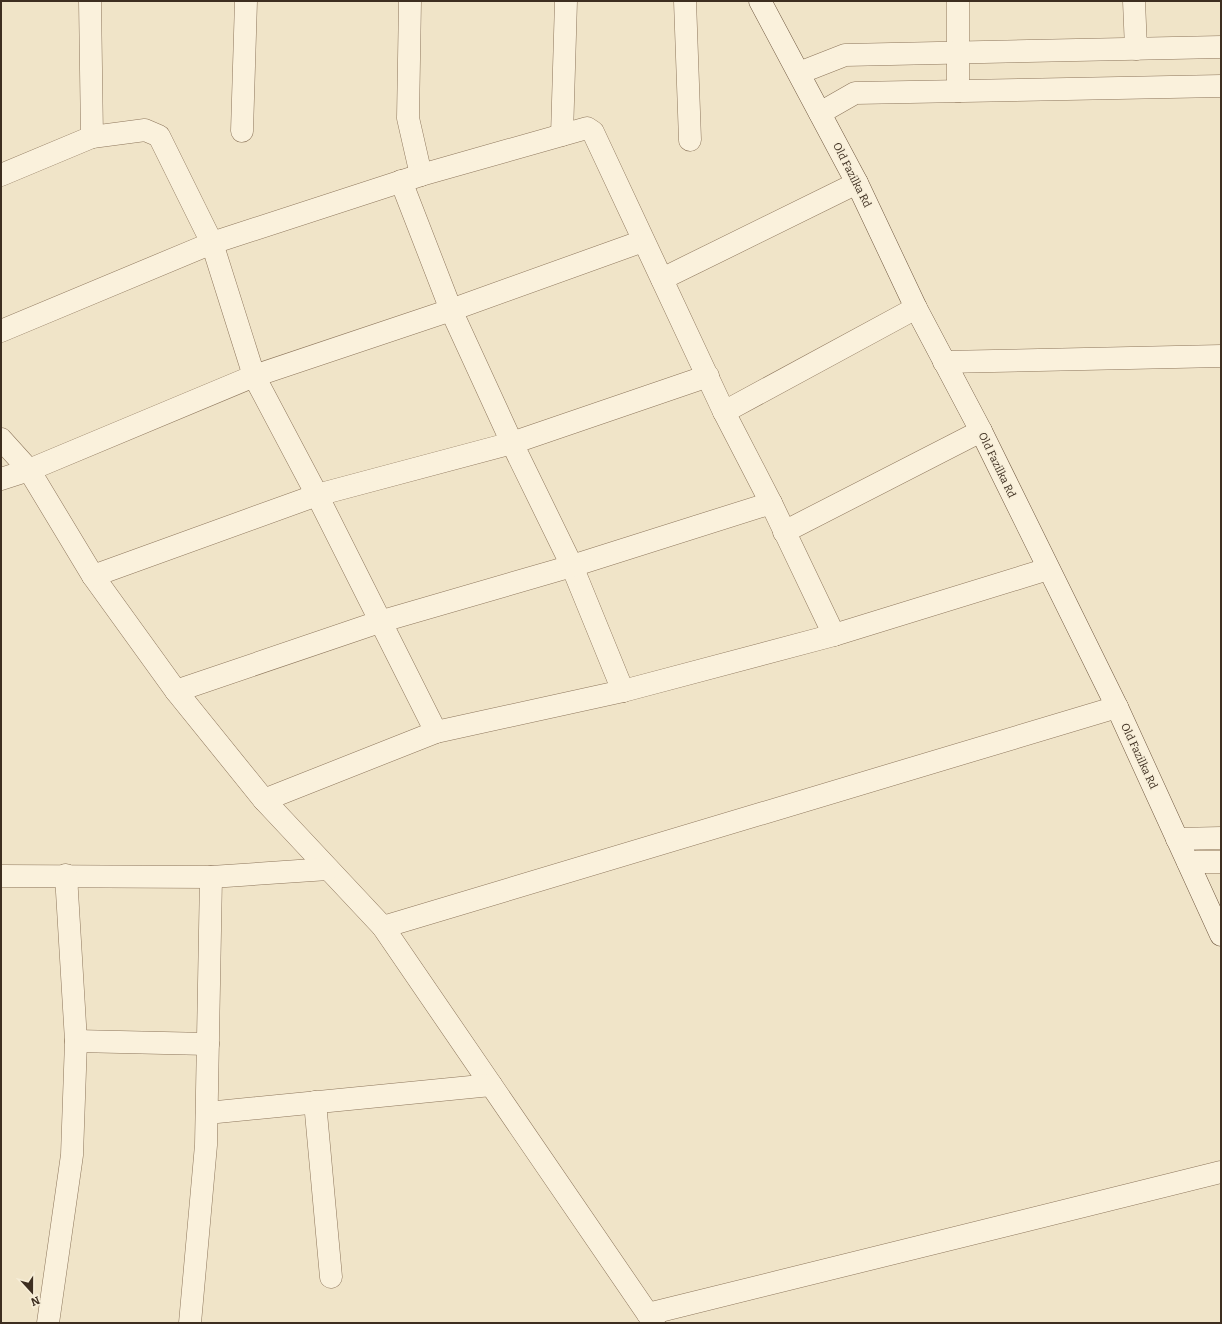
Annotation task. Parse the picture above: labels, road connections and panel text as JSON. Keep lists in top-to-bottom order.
{
  "streets": {
    "street": ["Old Fazilka Rd"]
  },
  "north": "bottom"
}
